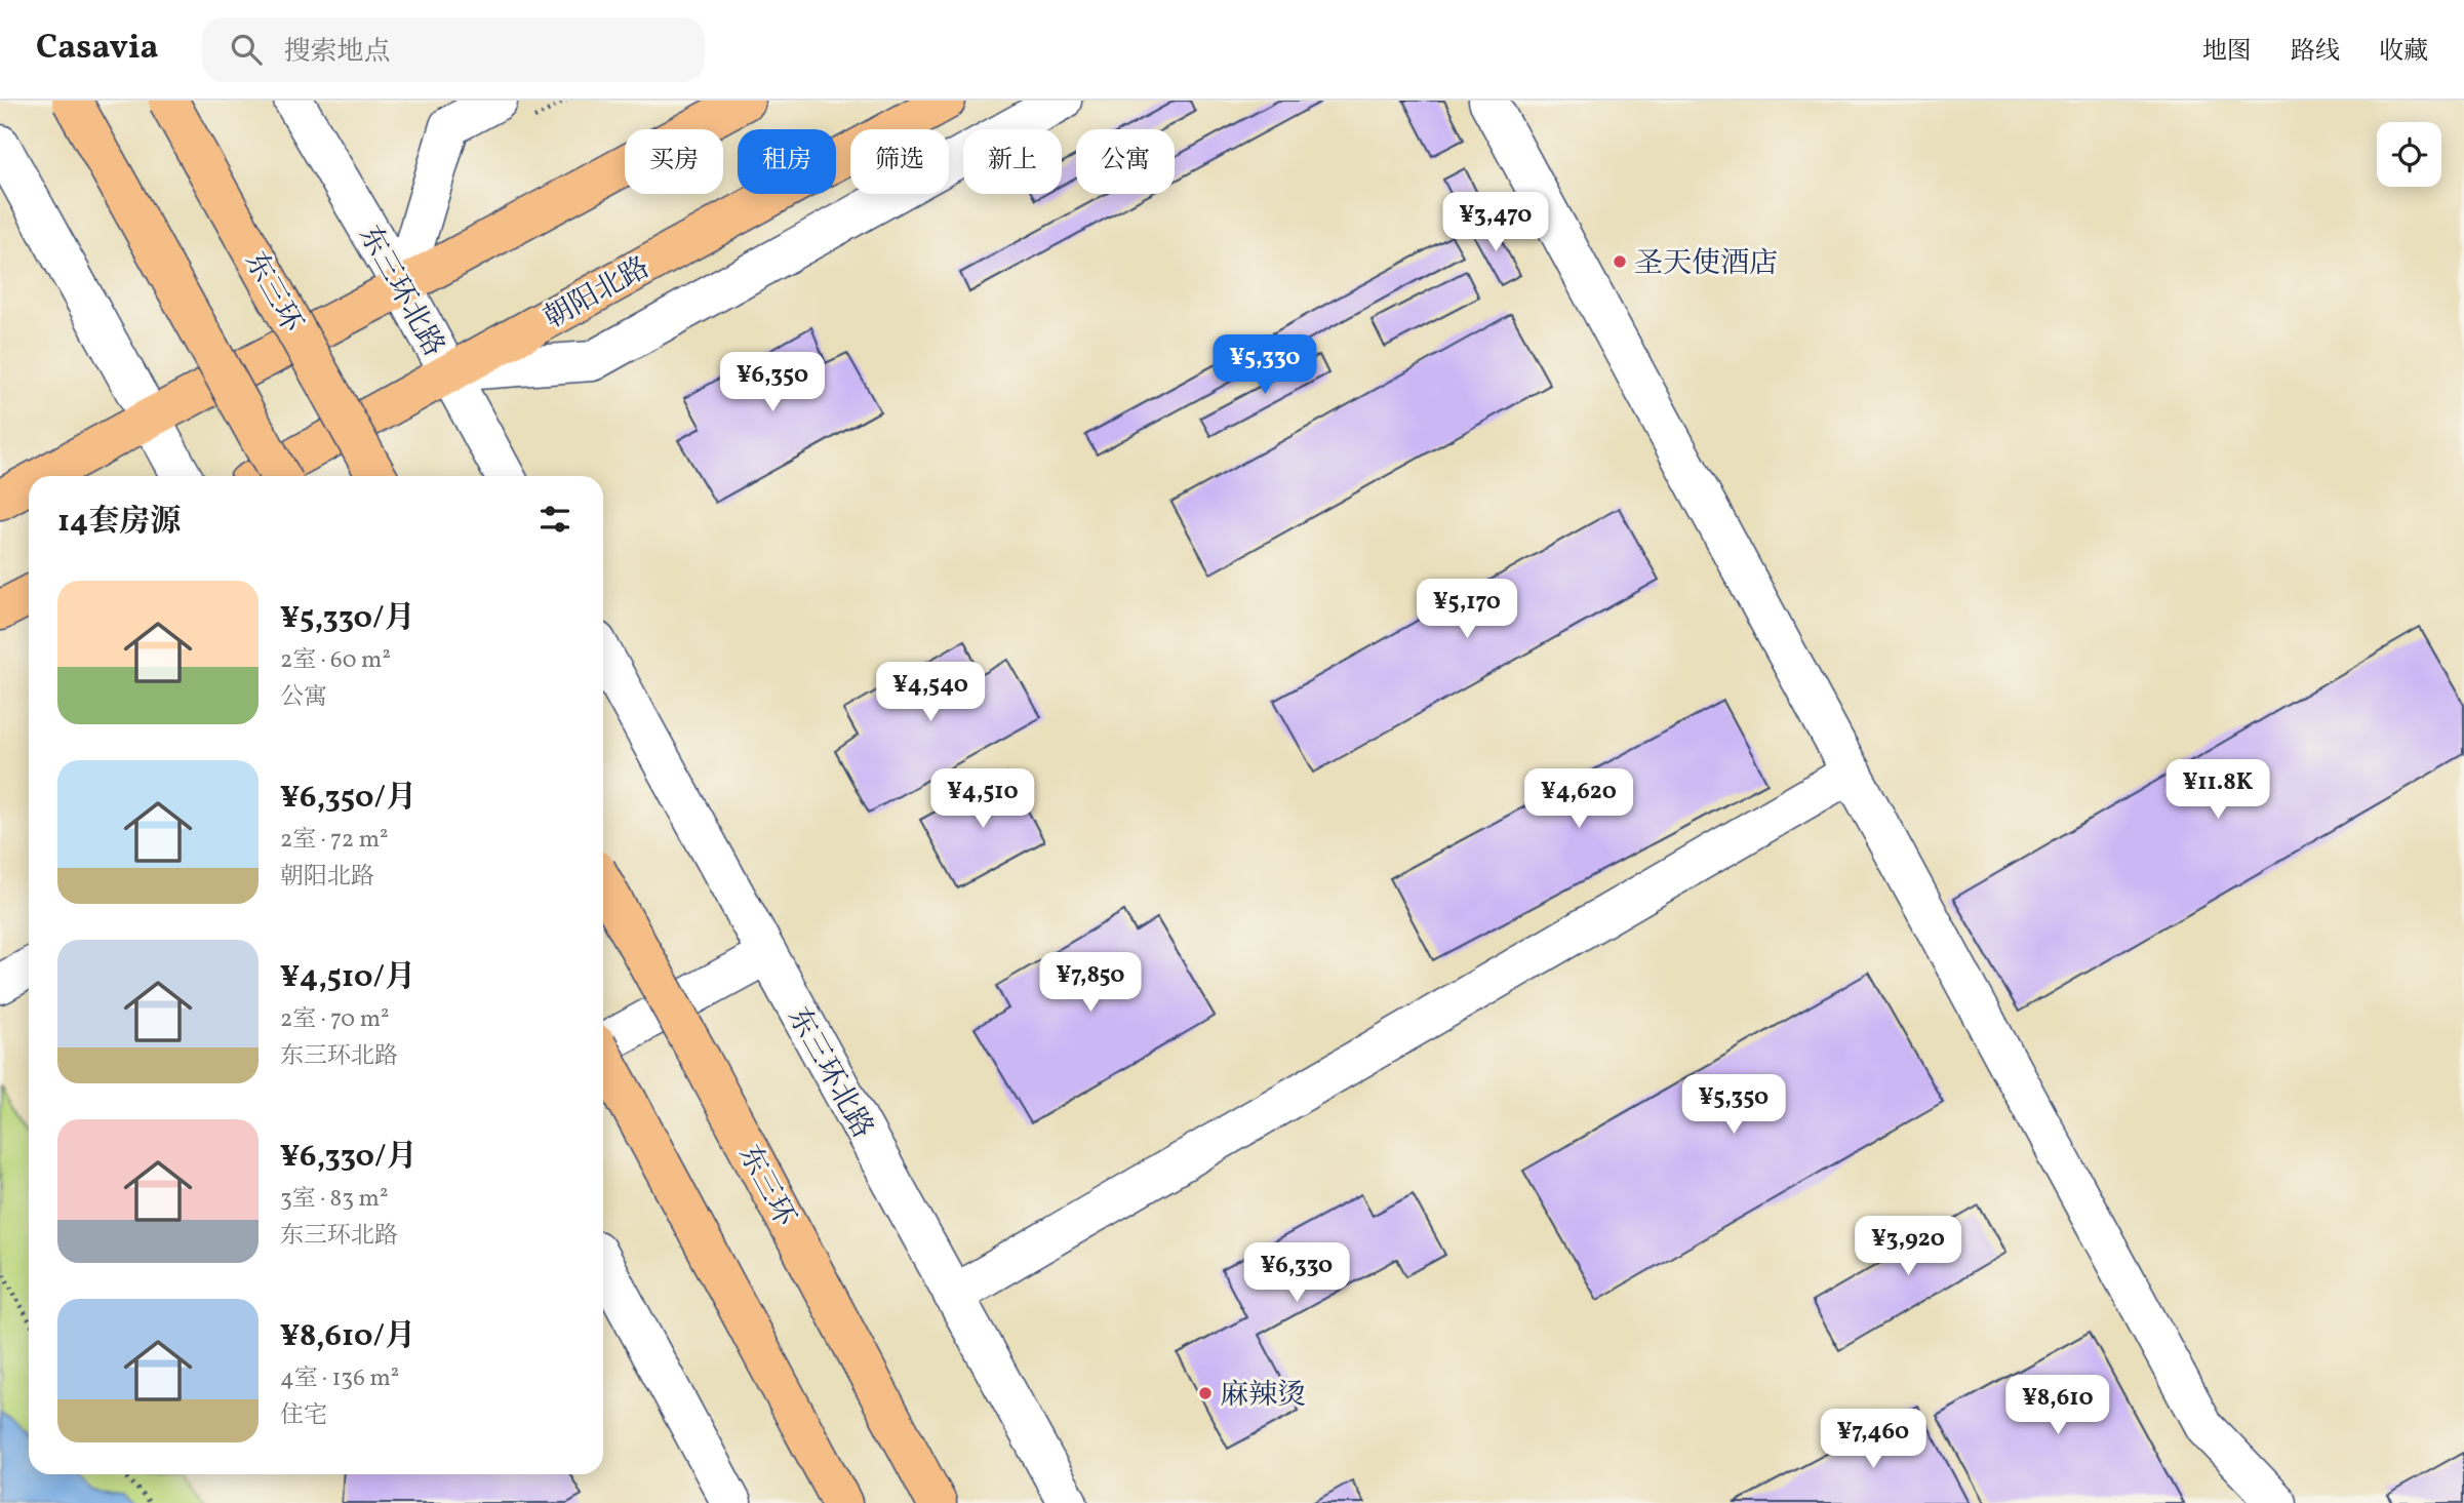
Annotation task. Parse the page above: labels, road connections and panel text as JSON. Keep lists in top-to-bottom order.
{
  "streets": {
    "main road": ["东三环", "朝阳北路"],
    "street": ["东三环北路"]
  },
  "crossings": [
    ["东三环北路", "朝阳北路"]
  ],
  "places": ["圣天使酒店", "麻辣烫"],
  "page": {
    "header": "Casavia",
    "search": "搜索地点",
    "nav": ["地图", "路线", "收藏"],
    "chip": [
      "买房",
      "租房",
      "筛选",
      "新上",
      "公寓"
    ],
    "price": [
      "¥3,470",
      "¥5,330",
      "¥6,350",
      "¥5,170",
      "¥4,540",
      "¥11.8K",
      "¥4,510",
      "¥4,620",
      "¥7,850",
      "¥5,350",
      "¥3,920",
      "¥6,330",
      "¥8,610",
      "¥7,460"
    ],
    "heading": "14套房源",
    "list": [
      {
        "name": "¥5,330/月",
        "note": "2室 · 60 m² · 公寓"
      },
      {
        "name": "¥6,350/月",
        "note": "2室 · 72 m² · 朝阳北路"
      },
      {
        "name": "¥4,510/月",
        "note": "2室 · 70 m² · 东三环北路"
      },
      {
        "name": "¥6,330/月",
        "note": "3室 · 83 m² · 东三环北路"
      },
      {
        "name": "¥8,610/月",
        "note": "4室 · 136 m² · 住宅"
      }
    ]
  }
}
